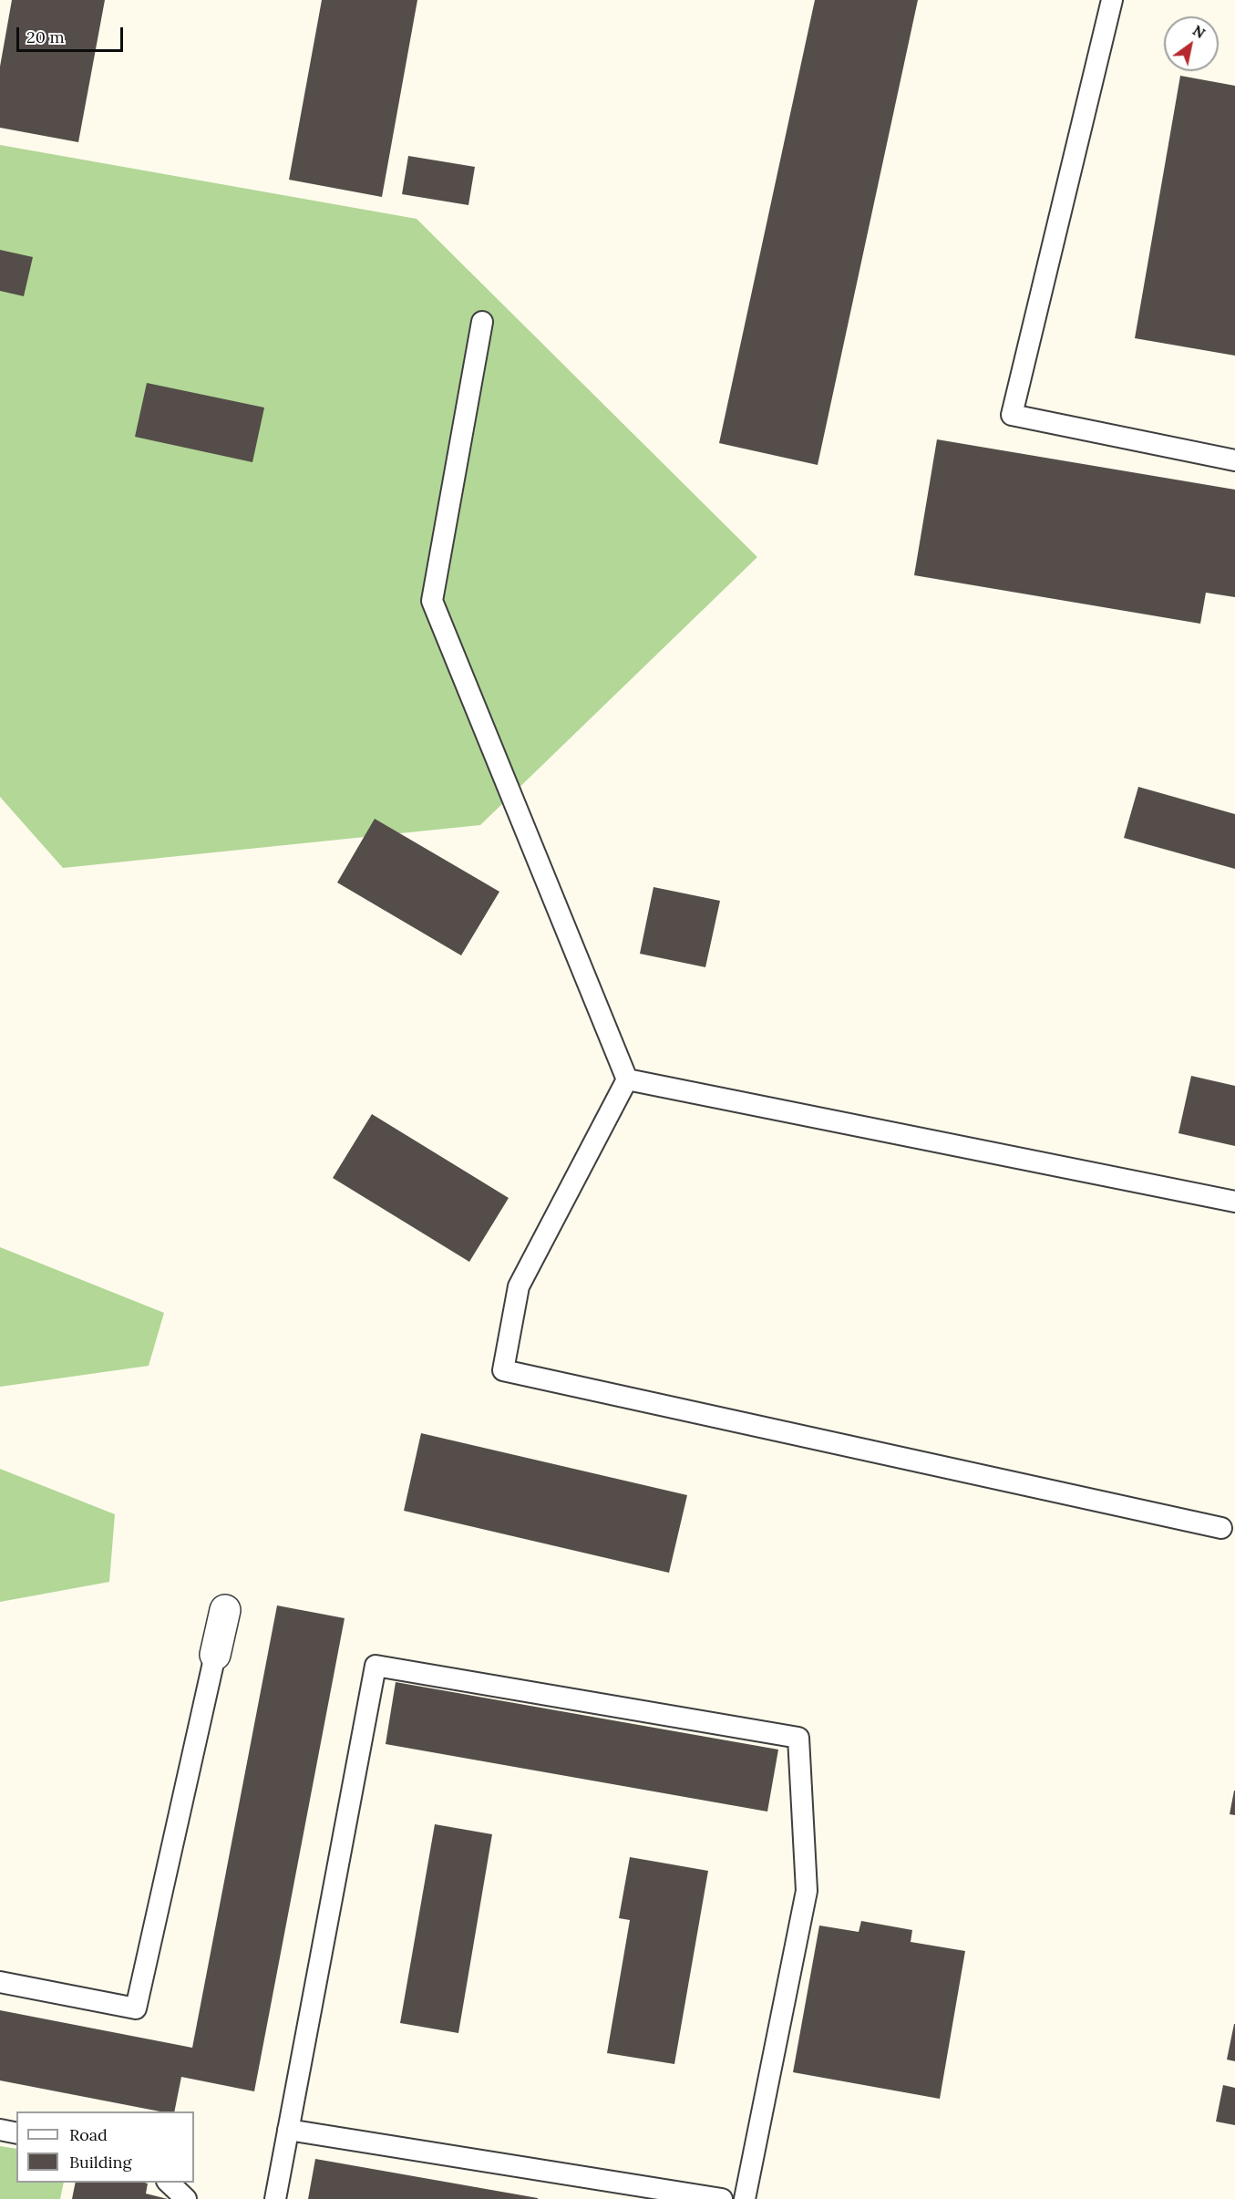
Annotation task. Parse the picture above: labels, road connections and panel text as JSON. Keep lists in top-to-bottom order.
{
  "legend": ["Road", "Building"],
  "scale_bar": "20 m",
  "north": "top right"
}
